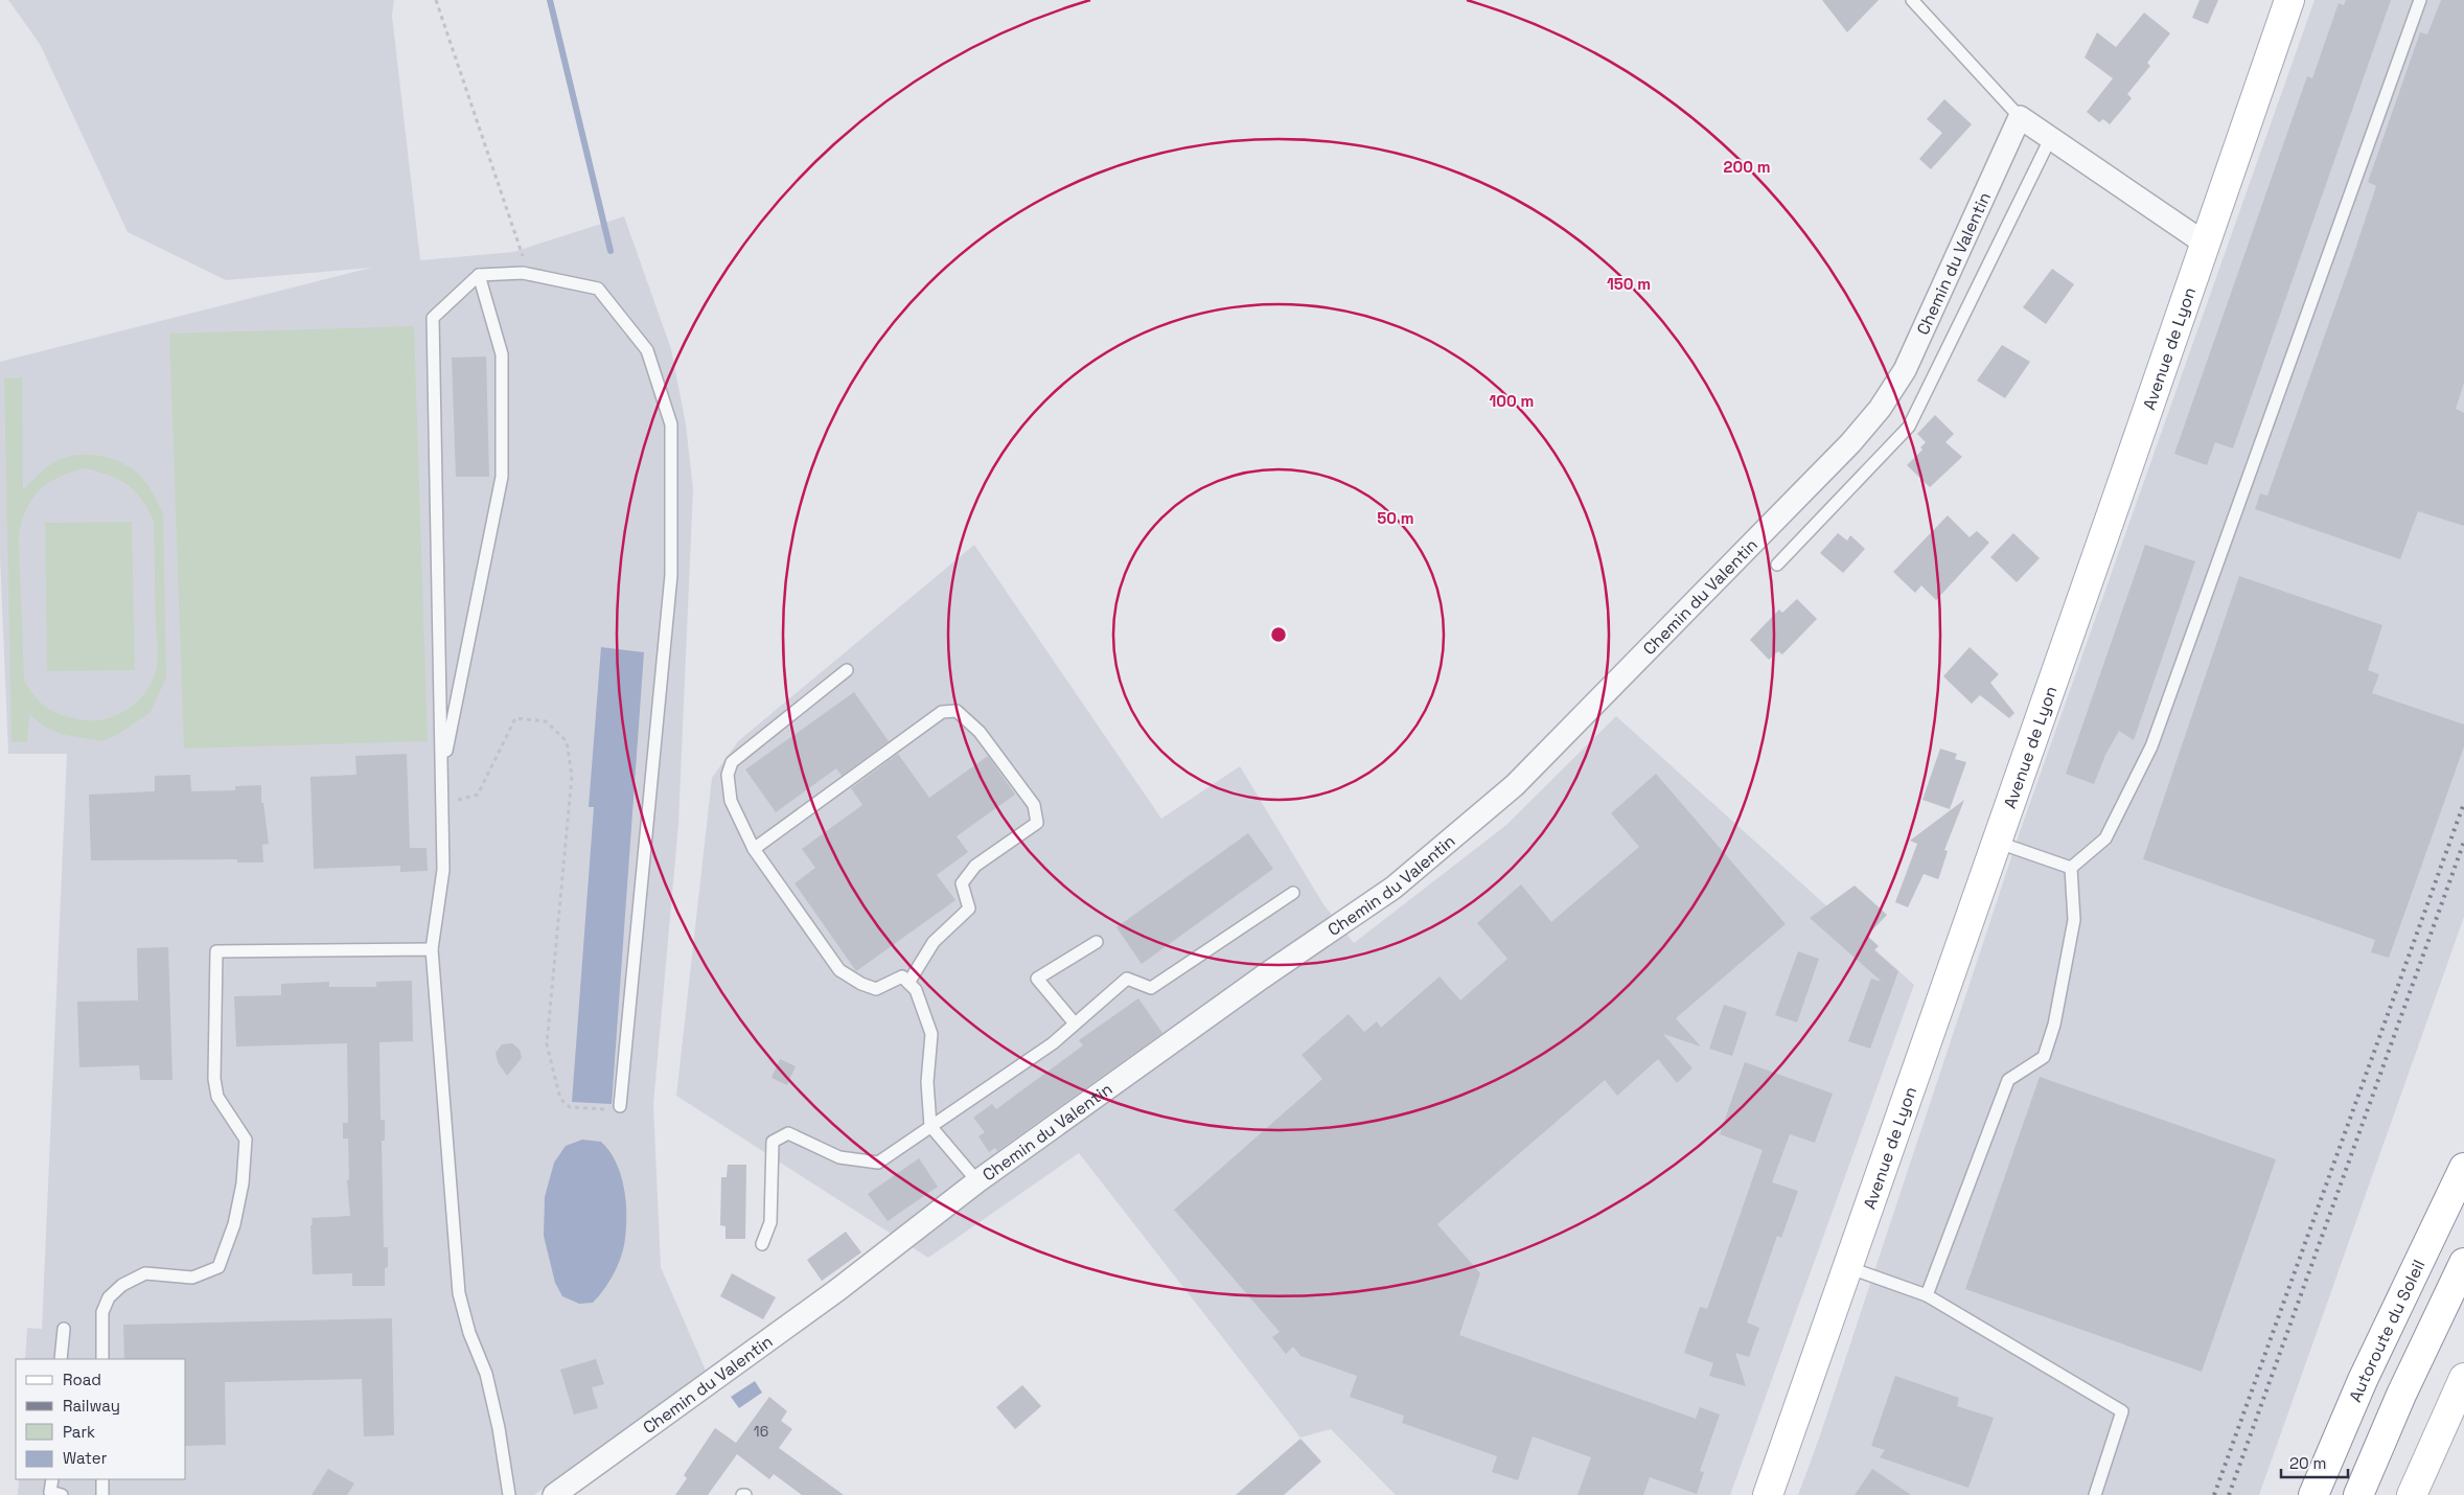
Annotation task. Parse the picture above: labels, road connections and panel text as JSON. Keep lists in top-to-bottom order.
{
  "streets": {
    "main road": ["Avenue de Lyon", "Autoroute du Soleil"],
    "street": ["Chemin du Valentin"]
  },
  "house_numbers": ["16"],
  "legend": [
    "Road",
    "Railway",
    "Park",
    "Water"
  ],
  "scale_bar": "20 m",
  "rings": [
    "200 m",
    "150 m",
    "100 m",
    "50 m"
  ]
}
